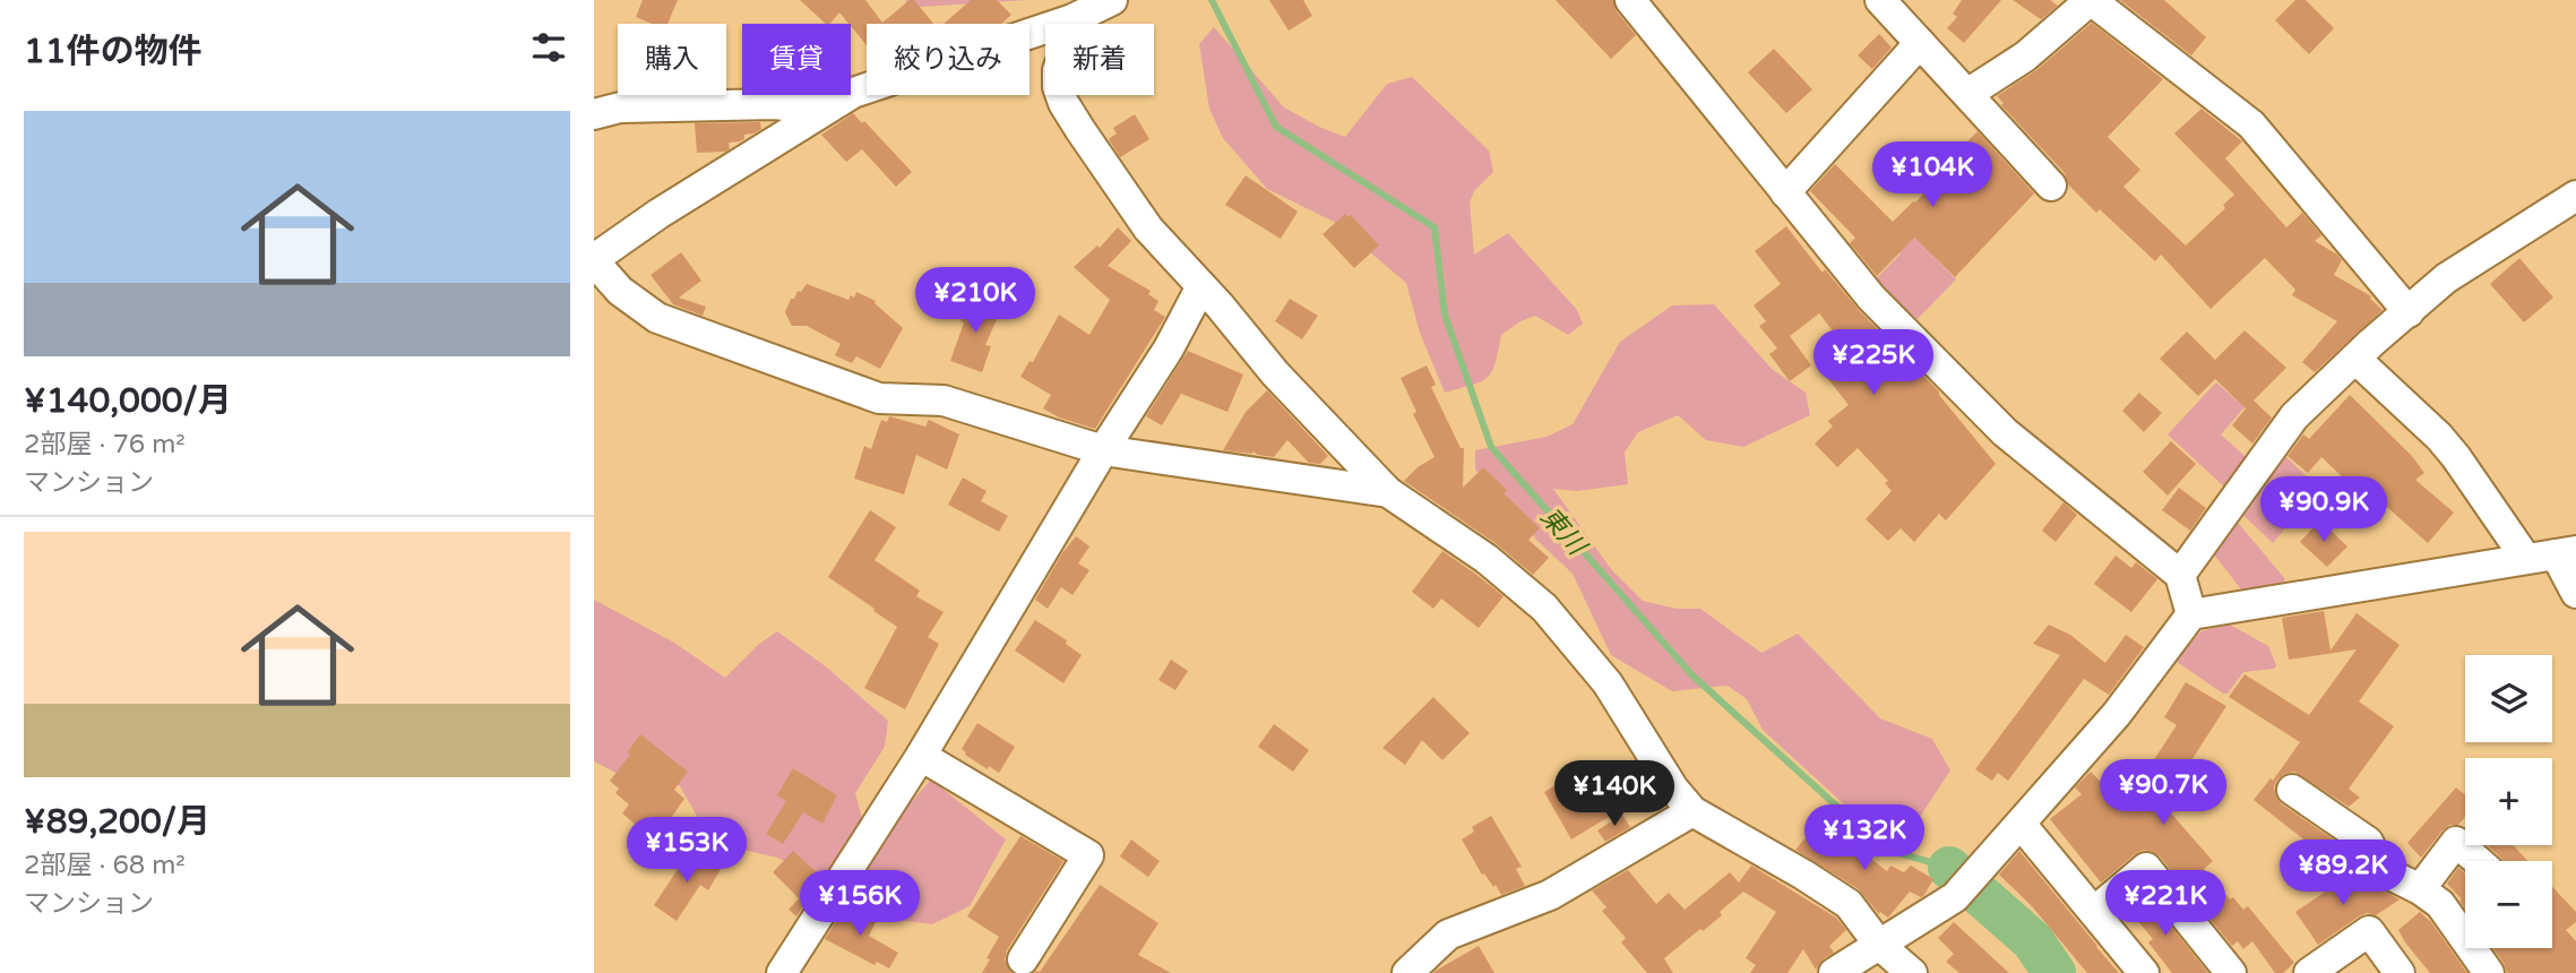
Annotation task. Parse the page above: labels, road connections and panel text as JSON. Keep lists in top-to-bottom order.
{
  "water": ["東川"],
  "page": {
    "heading": "11件の物件",
    "chip": [
      "購入",
      "賃貸",
      "絞り込み",
      "新着"
    ],
    "list": [
      {
        "name": "¥140,000/月",
        "note": "2部屋 · 76 m² · マンション"
      },
      {
        "name": "¥89,200/月",
        "note": "2部屋 · 68 m² · マンション"
      }
    ],
    "price": [
      "¥104K",
      "¥210K",
      "¥225K",
      "¥90.9K",
      "¥90.7K",
      "¥140K",
      "¥132K",
      "¥153K",
      "¥89.2K",
      "¥156K",
      "¥221K"
    ],
    "map_buttons": ["+", "−"]
  }
}
